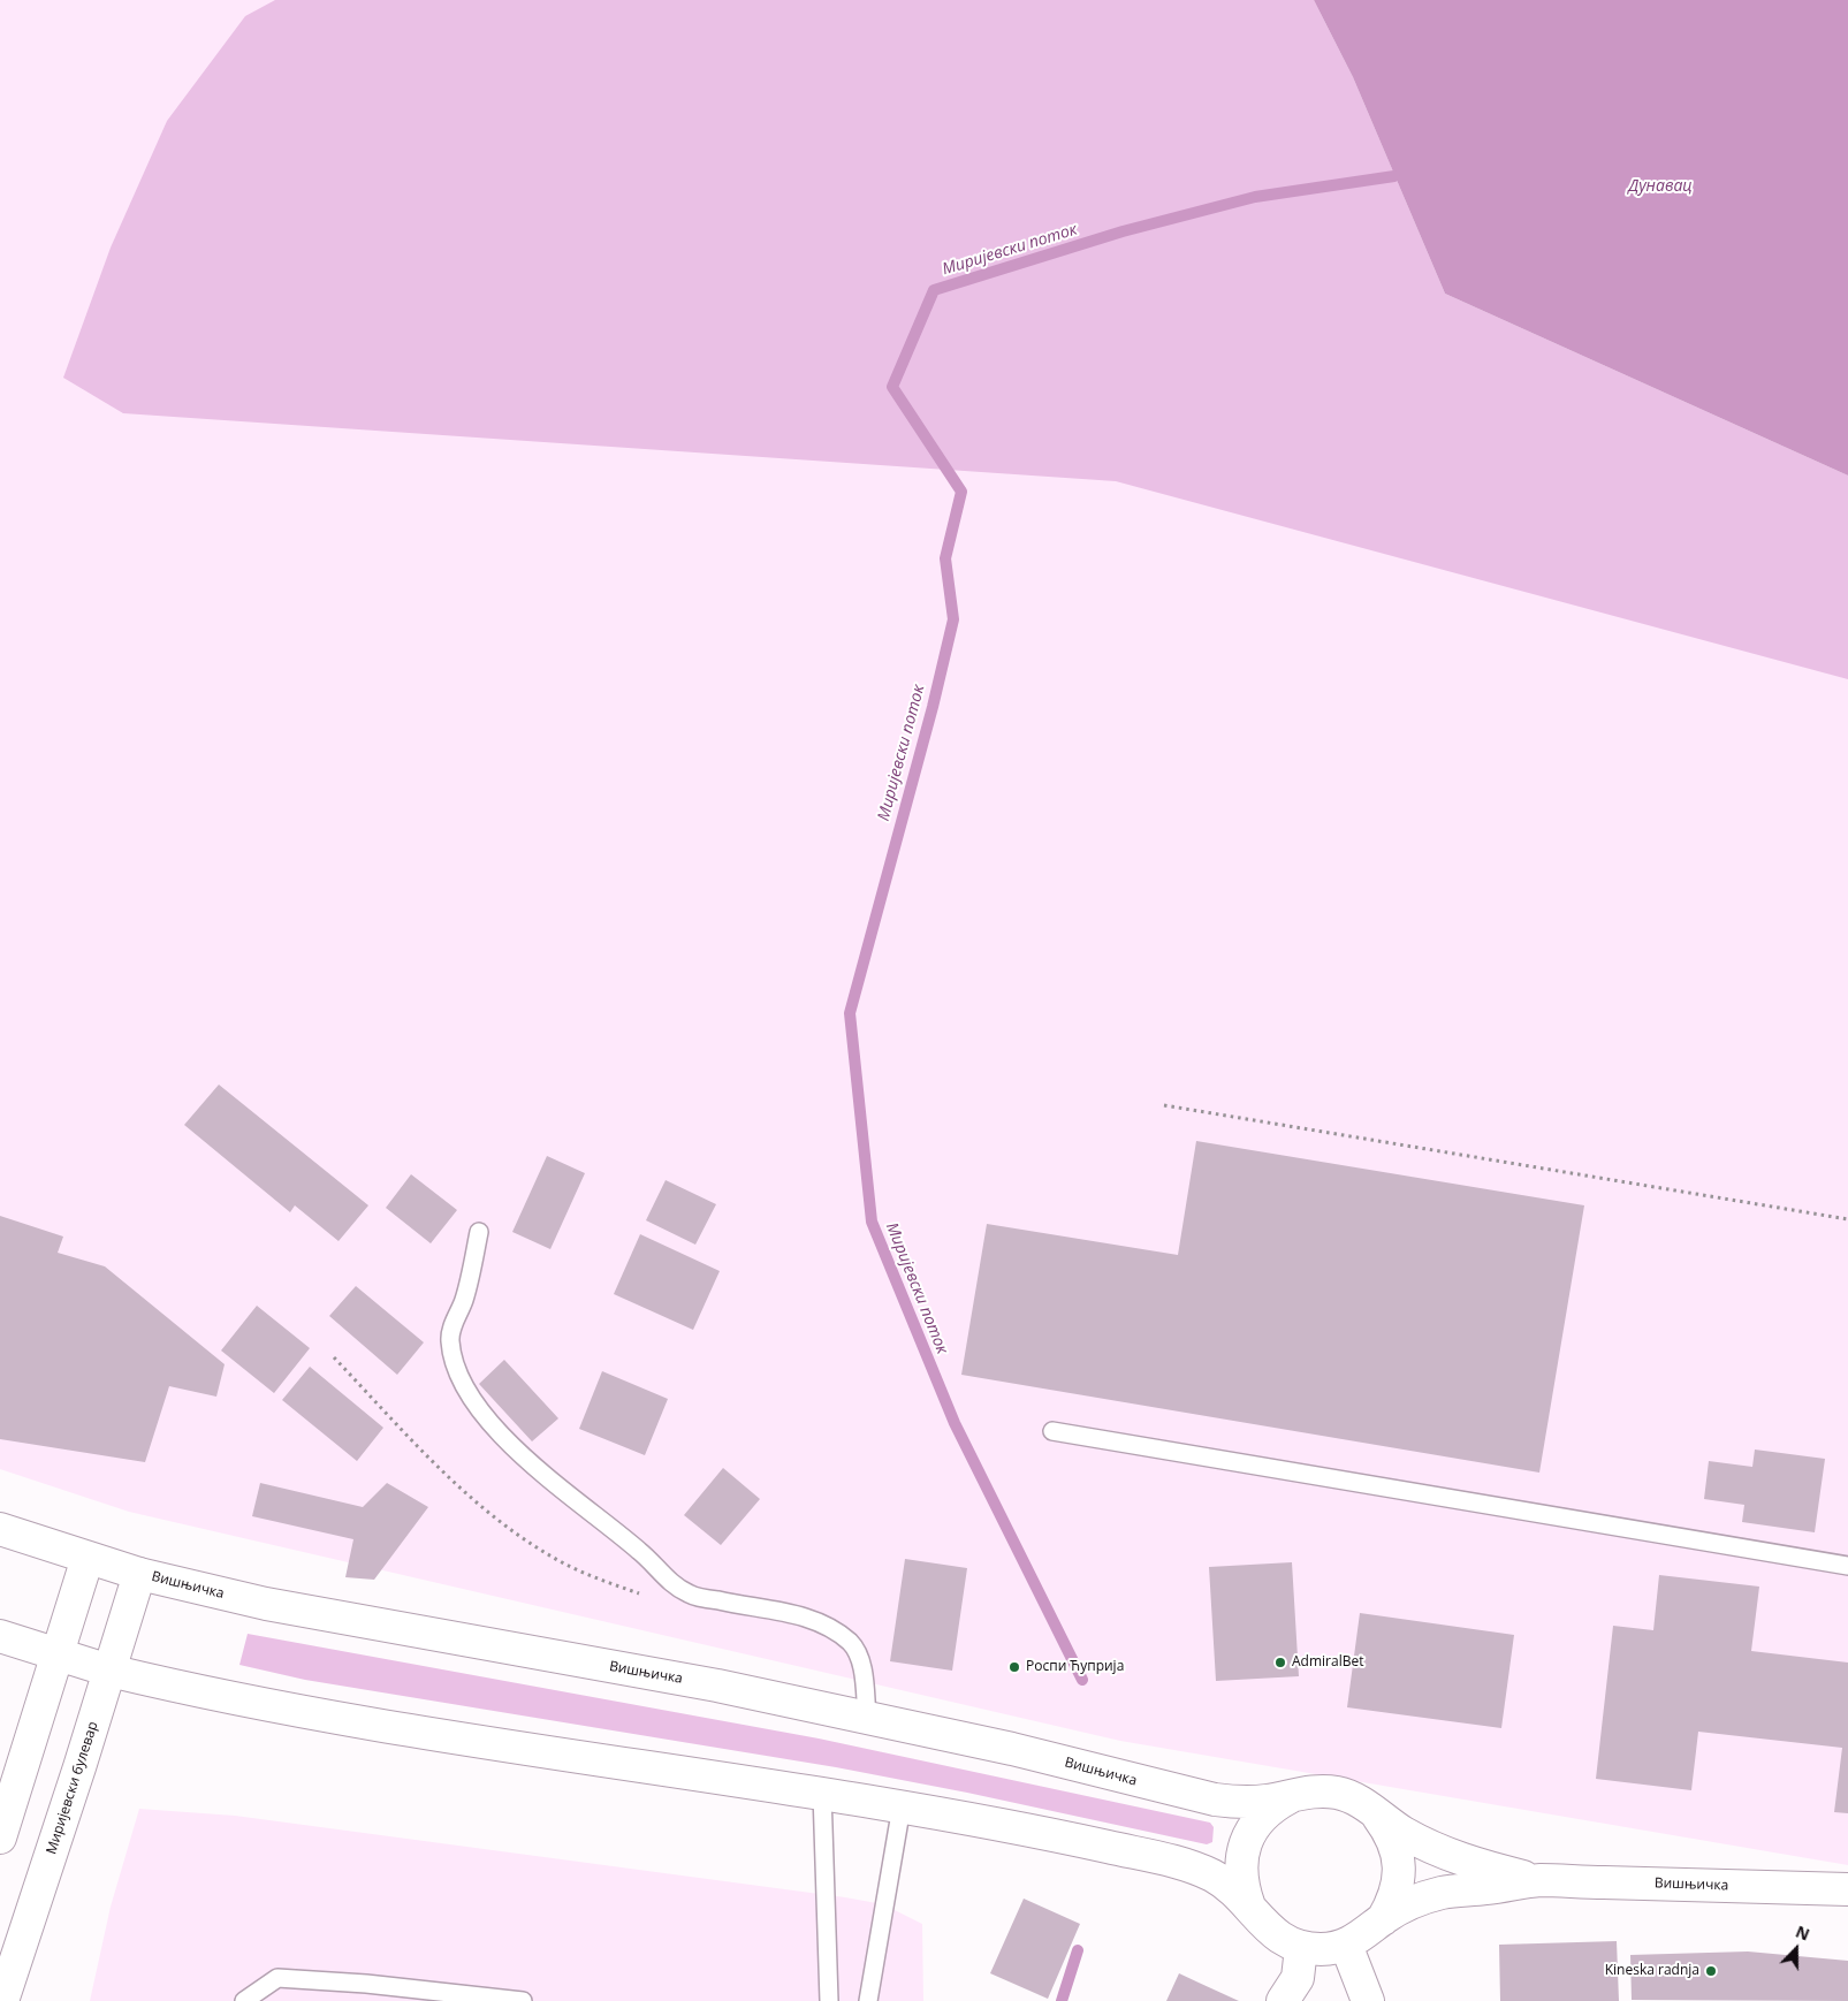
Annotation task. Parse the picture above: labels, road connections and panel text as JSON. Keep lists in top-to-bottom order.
{
  "streets": {
    "street": ["Вишњичка", "Миријевски булевар"]
  },
  "crossings": [
    ["Вишњичка", "Миријевски булевар"]
  ],
  "water": ["Дунавац", "Миријевски поток"],
  "places": ["AdmiralBet", "Роспи Ћуприја", "Kineska radnja"],
  "north": "top"
}
